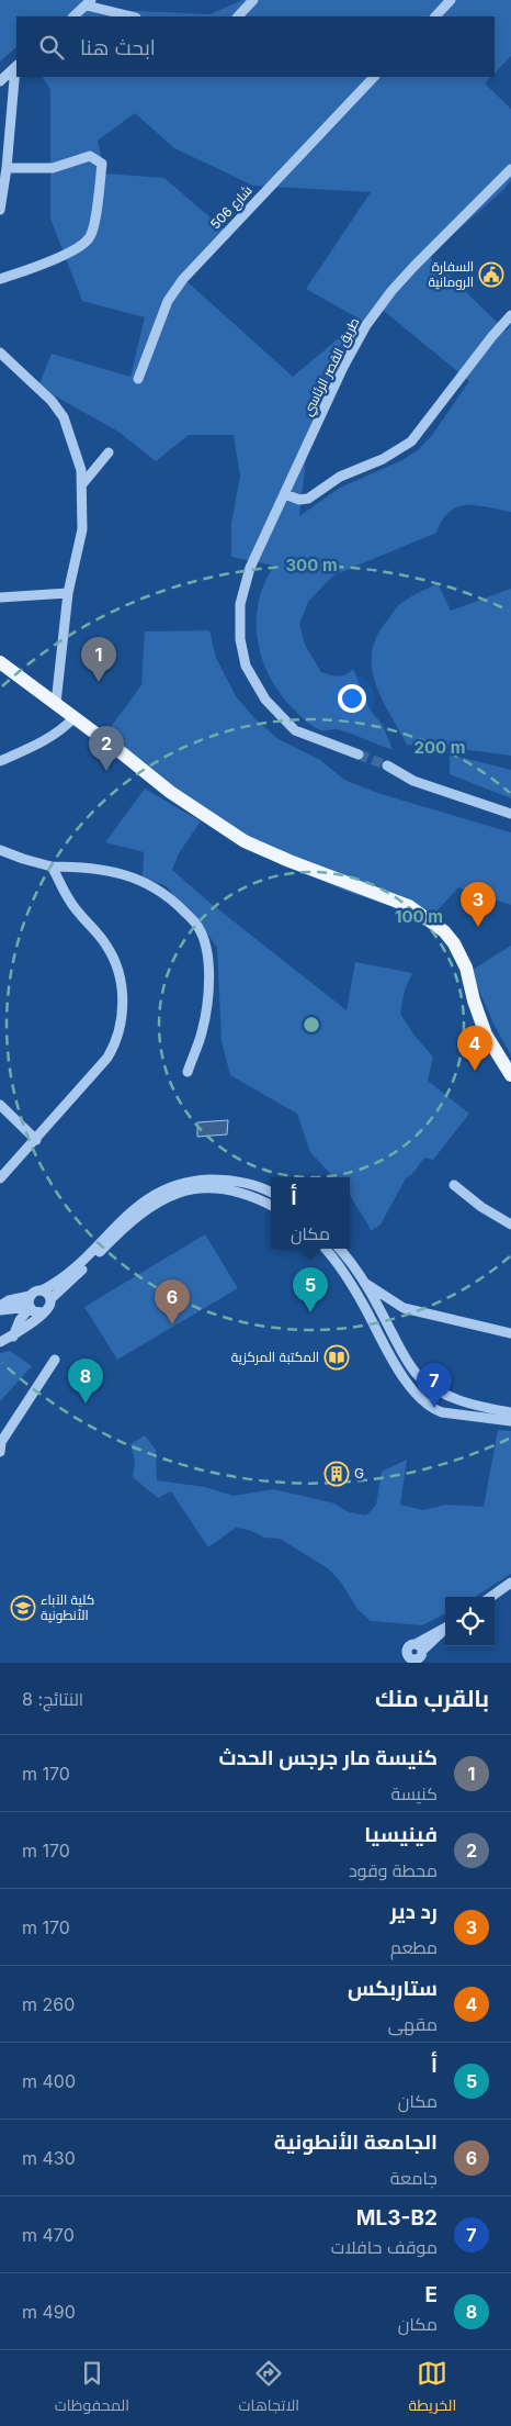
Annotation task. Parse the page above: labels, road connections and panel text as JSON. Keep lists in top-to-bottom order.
{
  "streets": {
    "street": ["شارع 506", "طريق القصر الرئاسي"]
  },
  "places": {
    "public building": ["السفارة الرومانية"],
    "library": ["المكتبة المركزية"],
    "building": ["G"],
    "school or university": ["كلية الآباء الأنطونية"]
  },
  "page": {
    "search": "ابحث هنا",
    "pins": [
      "1",
      "2",
      "3",
      "4",
      "5",
      "6",
      "8",
      "7"
    ],
    "popup": ["أ", "مكان"],
    "heading": ["بالقرب منك", "النتائج: 8"],
    "list": [
      {
        "mark": "1",
        "name": "كنيسة مار جرجس الحدث",
        "note": "كنيسة",
        "value": "170 m"
      },
      {
        "mark": "2",
        "name": "فينيسيا",
        "note": "محطة وقود",
        "value": "170 m"
      },
      {
        "mark": "3",
        "name": "رد دير",
        "note": "مطعم",
        "value": "170 m"
      },
      {
        "mark": "4",
        "name": "ستاربكس",
        "note": "مقهى",
        "value": "260 m"
      },
      {
        "mark": "5",
        "name": "أ",
        "note": "مكان",
        "value": "400 m"
      },
      {
        "mark": "6",
        "name": "الجامعة الأنطونية",
        "note": "جامعة",
        "value": "430 m"
      },
      {
        "mark": "7",
        "name": "ML3-B2",
        "note": "موقف حافلات",
        "value": "470 m"
      },
      {
        "mark": "8",
        "name": "E",
        "note": "مكان",
        "value": "490 m"
      }
    ],
    "nav": ["الخريطة", "الاتجاهات", "المحفوظات"]
  },
  "rings": ["300 m", "200 m", "100 m"]
}
